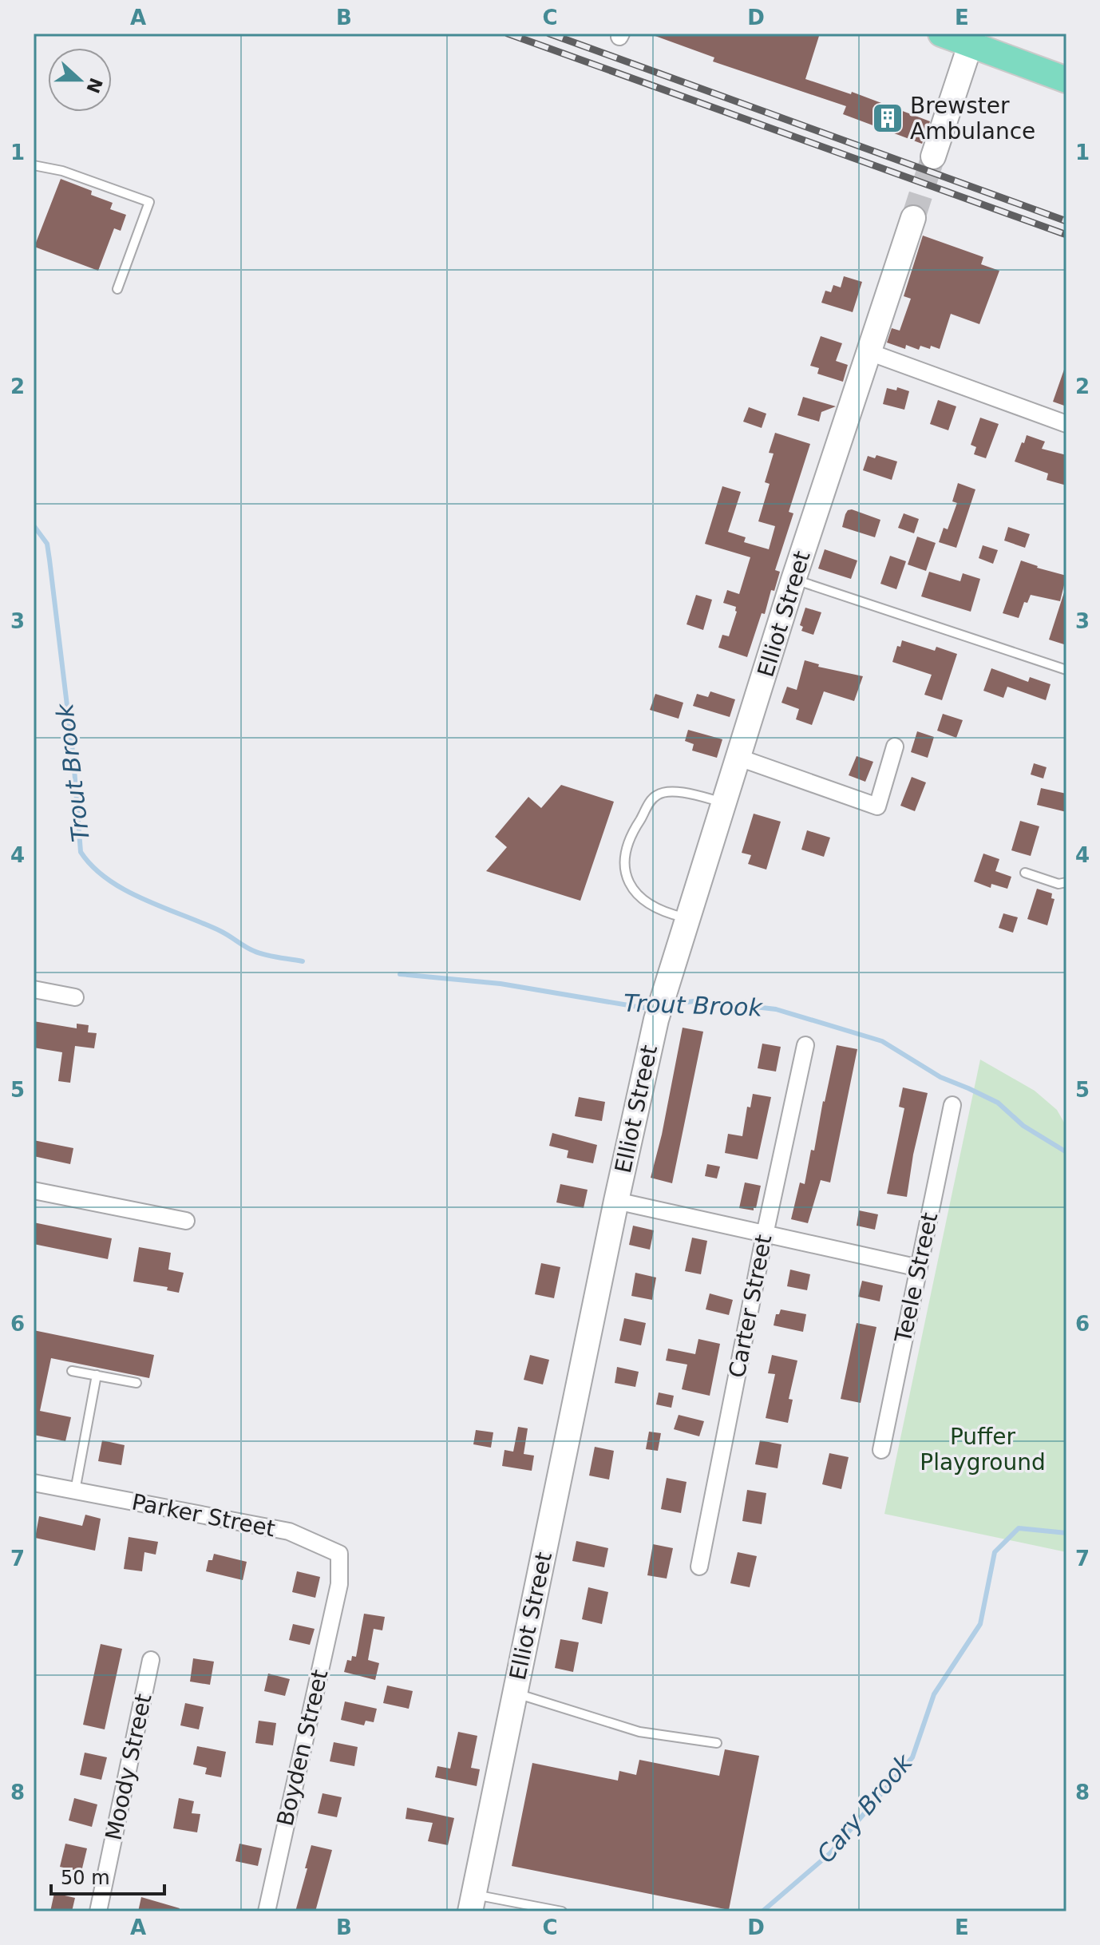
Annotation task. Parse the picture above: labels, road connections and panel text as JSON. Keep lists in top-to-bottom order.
{
  "streets": {
    "street": [
      "Elliot Street",
      "Teele Street",
      "Carter Street",
      "Parker Street",
      "Boyden Street",
      "Moody Street"
    ]
  },
  "crossings": [
    ["Parker Street", "Boyden Street"]
  ],
  "water": ["Trout Brook", "Cary Brook"],
  "parks": ["Puffer Playground"],
  "places": {
    "building": ["Brewster Ambulance"]
  },
  "scale_bar": "50 m",
  "north": "right",
  "grid": {
    "columns": [
      "A",
      "B",
      "C",
      "D",
      "E"
    ],
    "rows": [
      "1",
      "2",
      "3",
      "4",
      "5",
      "6",
      "7",
      "8"
    ]
  }
}
